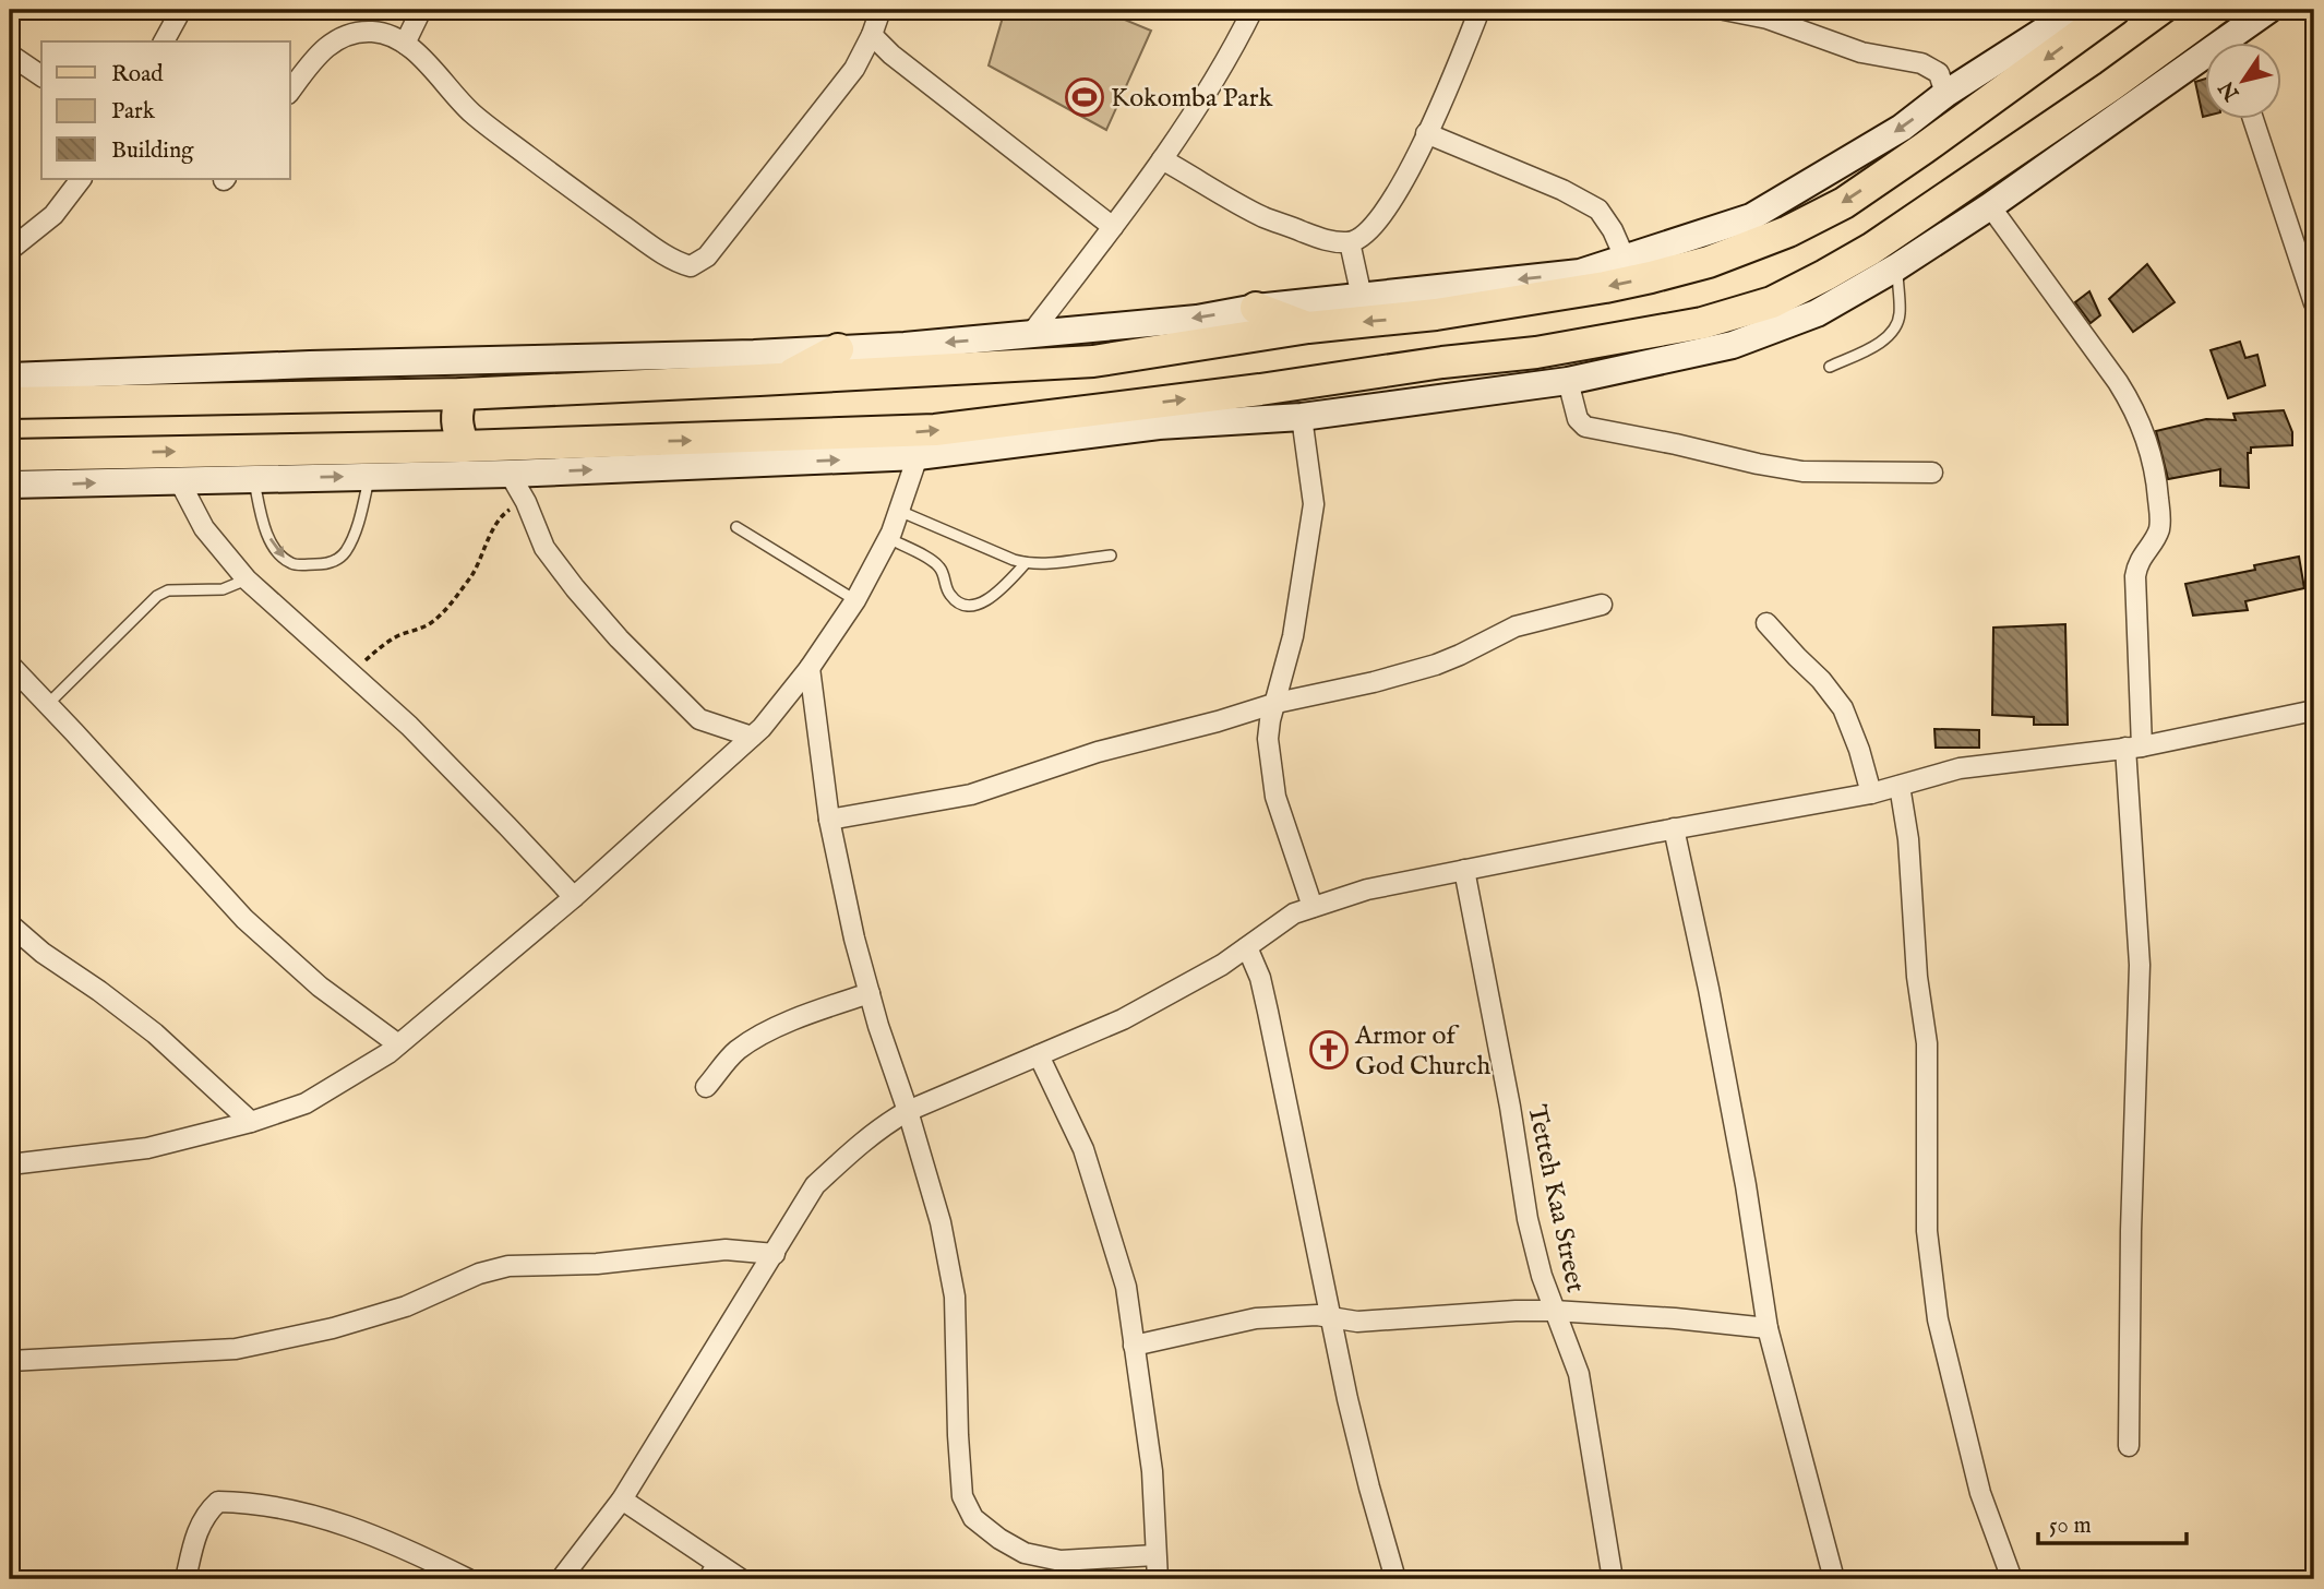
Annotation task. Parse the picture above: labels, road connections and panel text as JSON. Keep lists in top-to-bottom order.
{
  "streets": {
    "street": ["Tetteh Kaa Street"]
  },
  "places": {
    "sports": ["Kokomba Park"],
    "church": ["Armor of God Church"]
  },
  "legend": ["Road", "Park", "Building"],
  "scale_bar": "50 m",
  "north": "bottom left"
}
